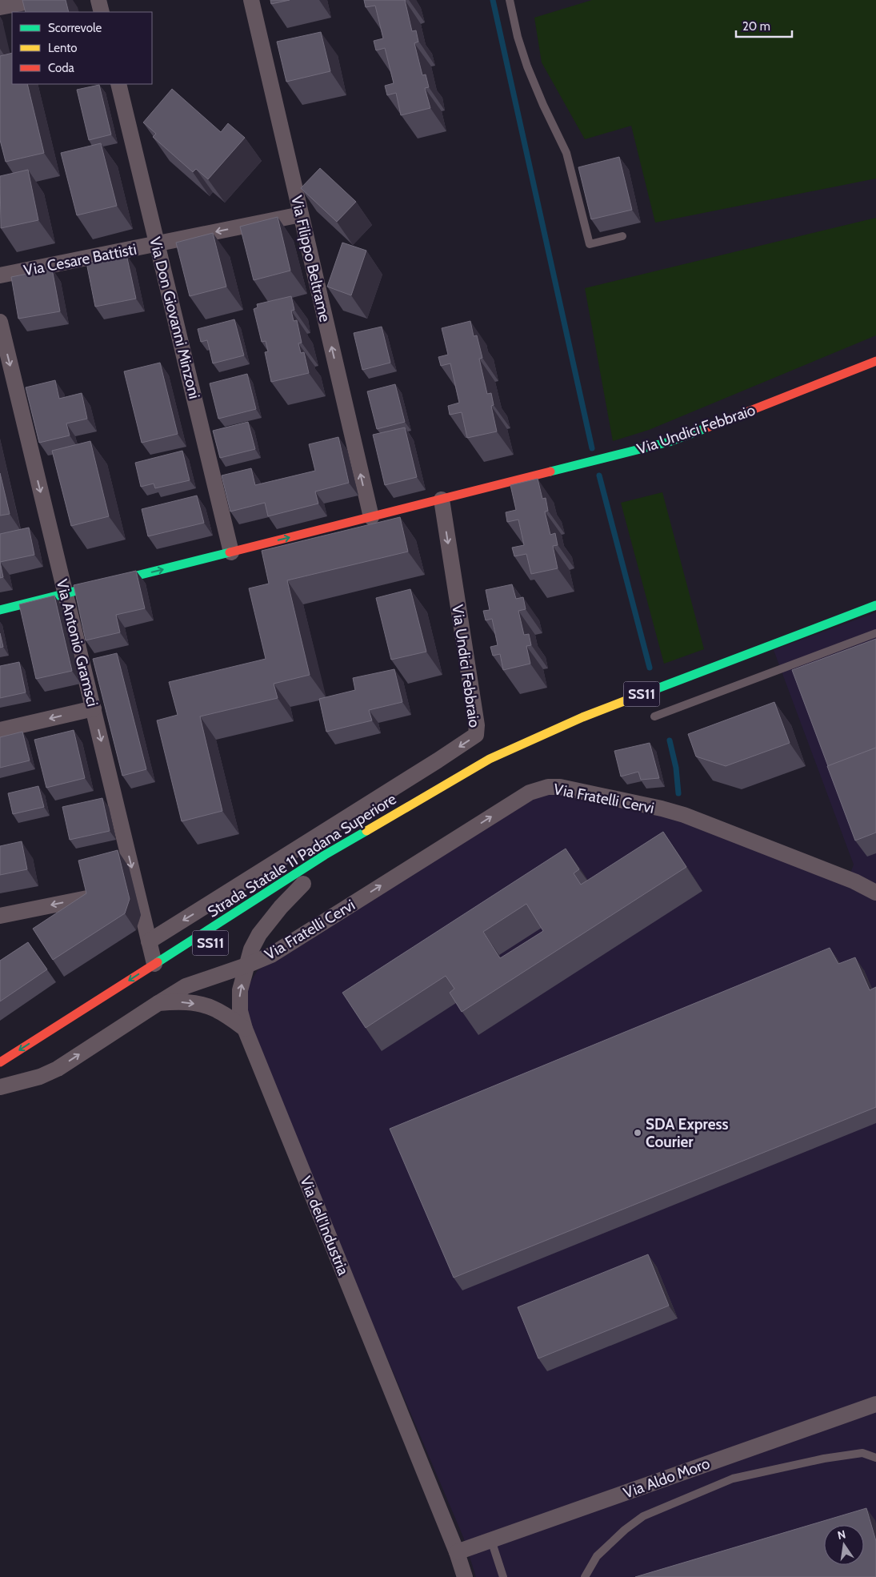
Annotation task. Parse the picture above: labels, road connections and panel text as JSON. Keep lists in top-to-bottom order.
{
  "streets": {
    "main road": ["Via Undici Febbraio", "SS11", "Strada Statale 11 Padana Superiore"],
    "street": [
      "Via Filippo Beltrame",
      "Via Cesare Battisti",
      "Via Don Giovanni Minzoni",
      "Via Antonio Gramsci",
      "Via Fratelli Cervi",
      "Via dell'Industria",
      "Via Aldo Moro"
    ]
  },
  "crossings": [
    ["Via Filippo Beltrame", "Via Cesare Battisti"],
    ["Via Filippo Beltrame", "Via Undici Febbraio"],
    ["Via Cesare Battisti", "Via Don Giovanni Minzoni"],
    ["Via Don Giovanni Minzoni", "Via Undici Febbraio"],
    ["Via Undici Febbraio", "Via Antonio Gramsci"],
    ["Via Antonio Gramsci", "Strada Statale 11 Padana Superiore"],
    ["Via Fratelli Cervi", "Via dell'Industria"],
    ["Strada Statale 11 Padana Superiore", "Via dell'Industria"],
    ["Via dell'Industria", "Via Aldo Moro"]
  ],
  "one_way": [
    "Via Filippo Beltrame",
    "Via Cesare Battisti",
    "Via Antonio Gramsci",
    "Via Fratelli Cervi"
  ],
  "places": ["SDA Express Courier"],
  "legend": ["Scorrevole", "Lento", "Coda"],
  "scale_bar": "20 m",
  "north": "top"
}
